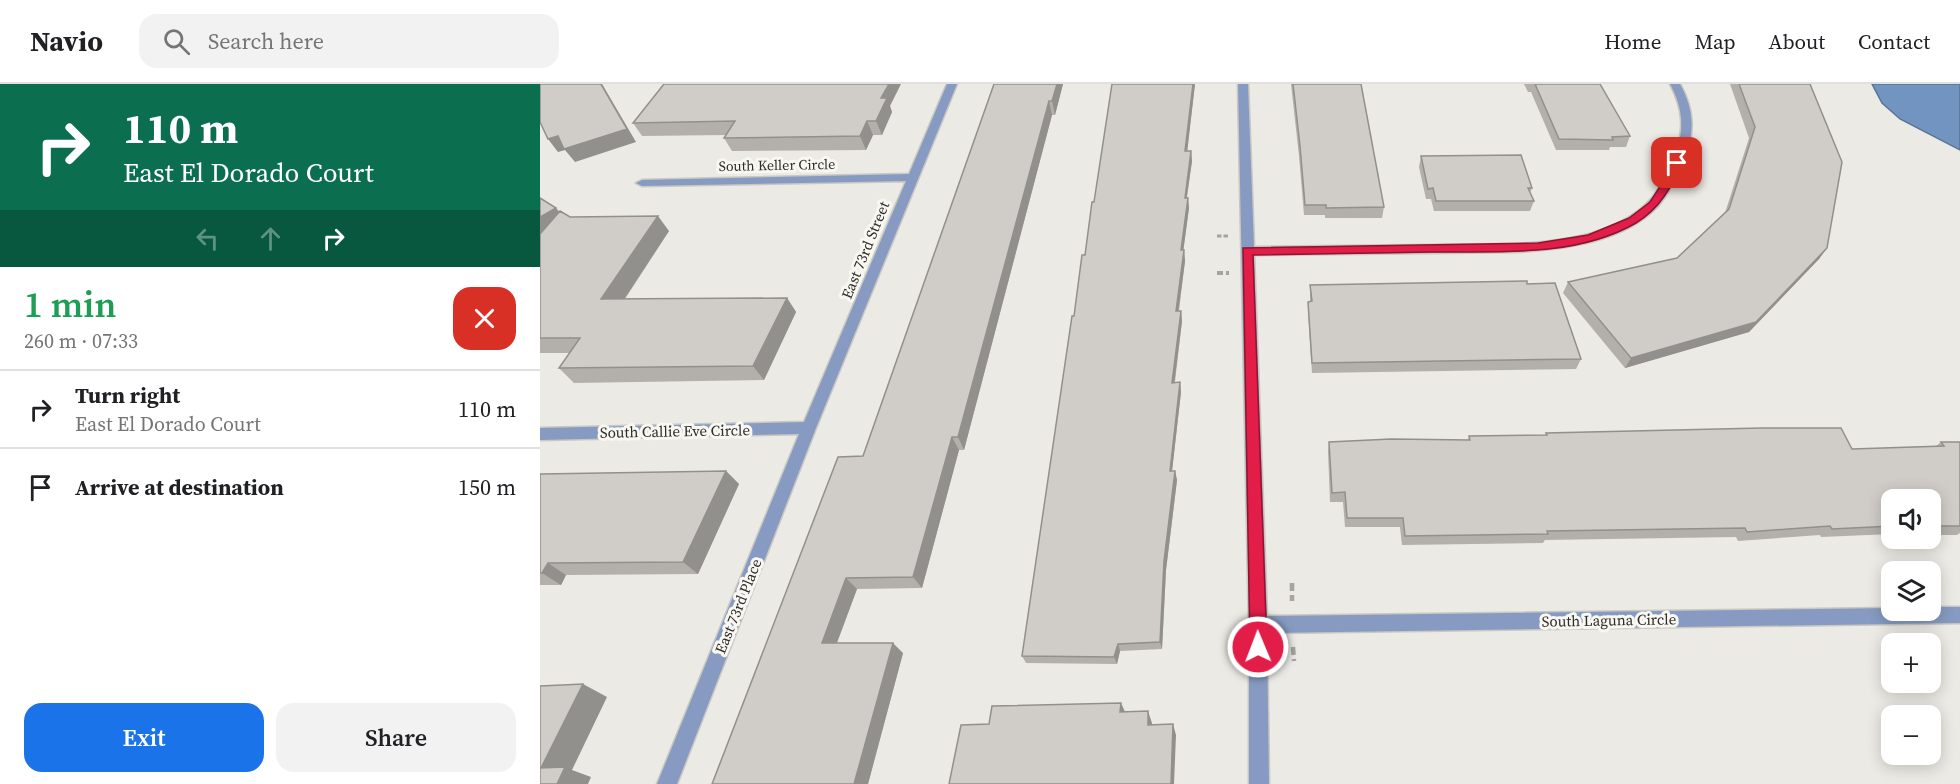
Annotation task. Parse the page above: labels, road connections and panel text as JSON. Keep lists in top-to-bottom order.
{
  "streets": {
    "street": [
      "South Keller Circle",
      "East 73rd Street",
      "South Callie Eve Circle",
      "East 73rd Place",
      "South Laguna Circle"
    ]
  },
  "crossings": [
    ["South Keller Circle", "East 73rd Street"],
    ["East 73rd Street", "South Callie Eve Circle"],
    ["East 73rd Street", "East 73rd Place"],
    ["South Callie Eve Circle", "East 73rd Place"]
  ],
  "page": {
    "header": "Navio",
    "search": "Search here",
    "nav": [
      "Home",
      "Map",
      "About",
      "Contact"
    ],
    "turn": ["110 m", "East El Dorado Court"],
    "heading": ["1 min", "260 m · 07:33"],
    "list": [
      {
        "name": "Turn right",
        "note": "East El Dorado Court",
        "value": "110 m"
      },
      {
        "name": "Arrive at destination",
        "value": "150 m"
      }
    ],
    "map_buttons": ["+", "−"],
    "buttons": ["Exit", "Share"]
  }
}
